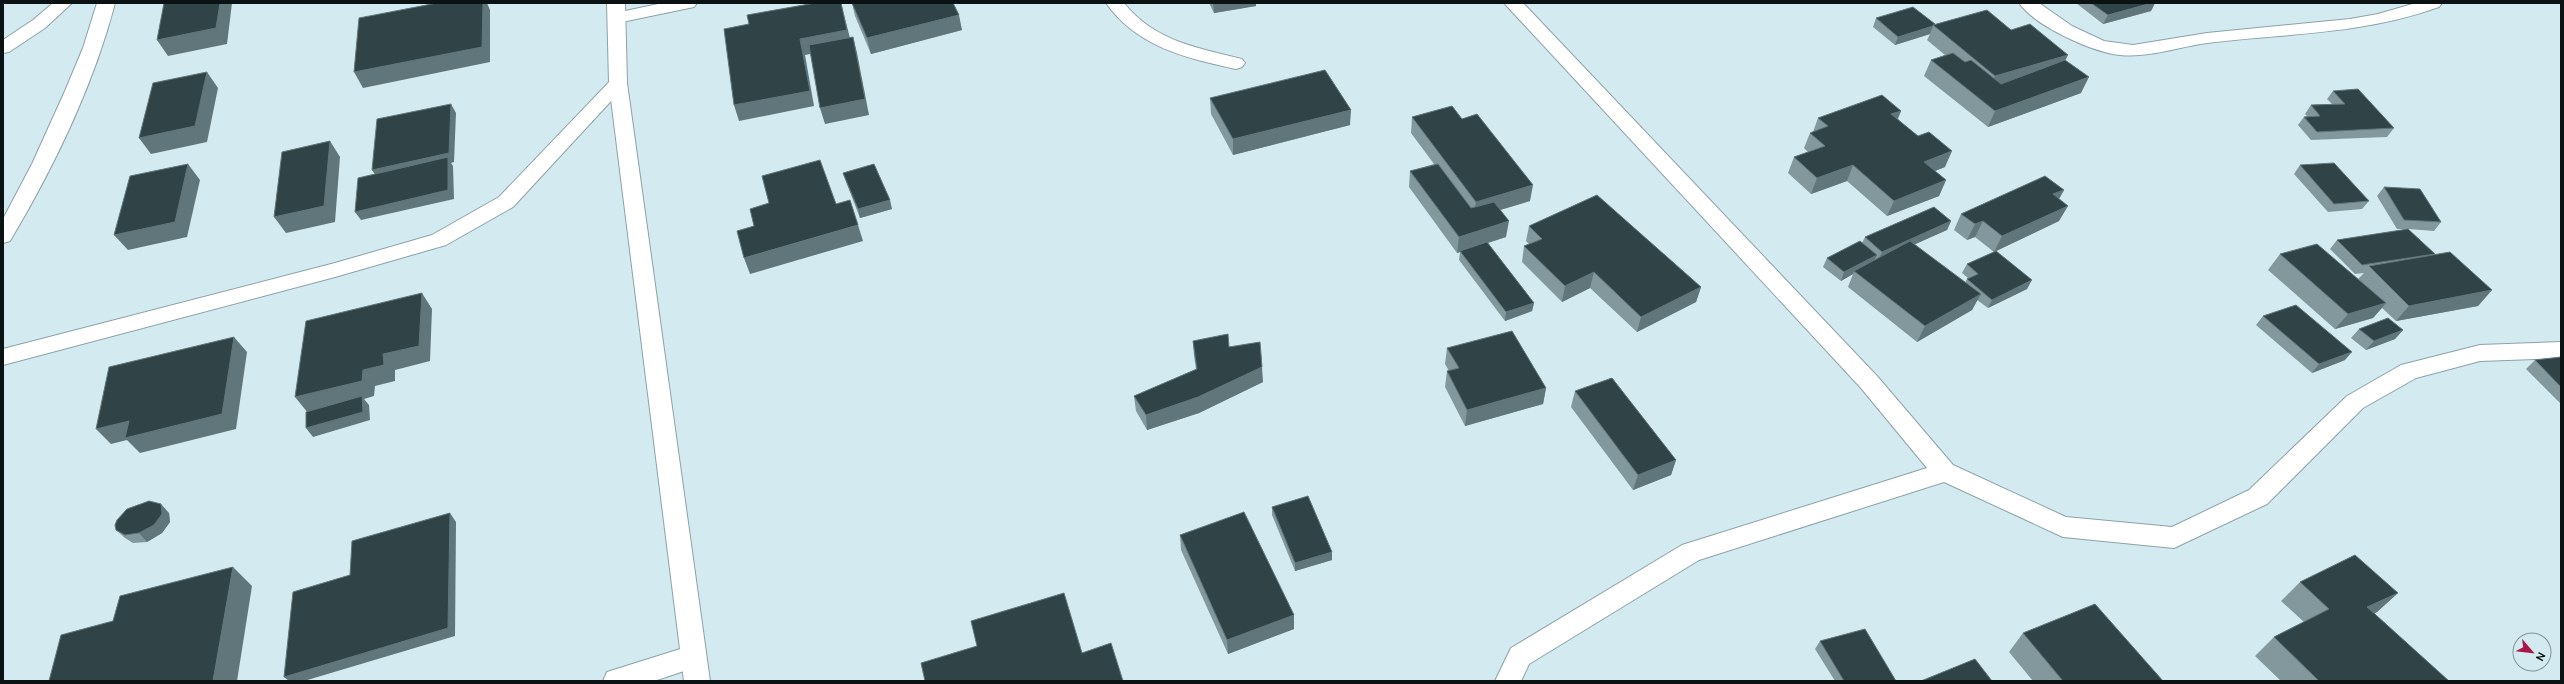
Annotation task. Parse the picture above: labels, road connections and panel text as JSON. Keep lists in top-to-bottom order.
{
  "north": "bottom right"
}
